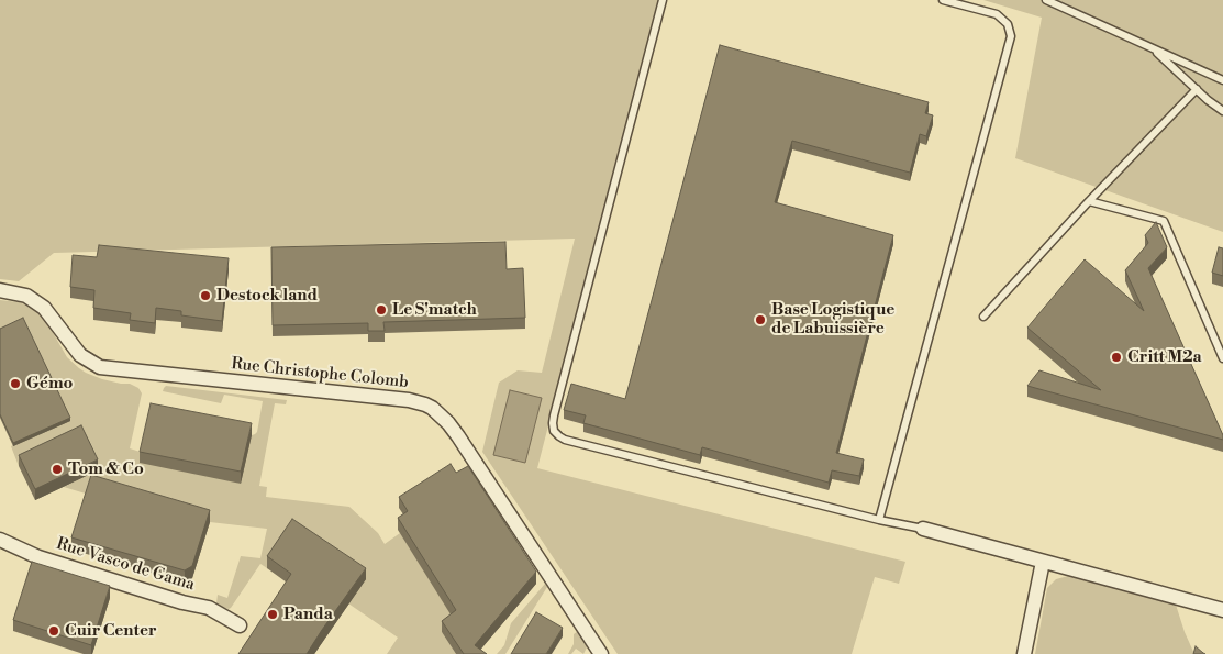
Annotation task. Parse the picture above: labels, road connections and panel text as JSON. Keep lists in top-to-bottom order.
{
  "streets": {
    "street": ["Rue Christophe Colomb", "Rue Vasco de Gama"]
  },
  "places": [
    "Destock land",
    "Le S'match",
    "Base Logistique de Labuissière",
    "Critt M2a",
    "Gémo",
    "Tom & Co",
    "Panda",
    "Cuir Center"
  ]
}
